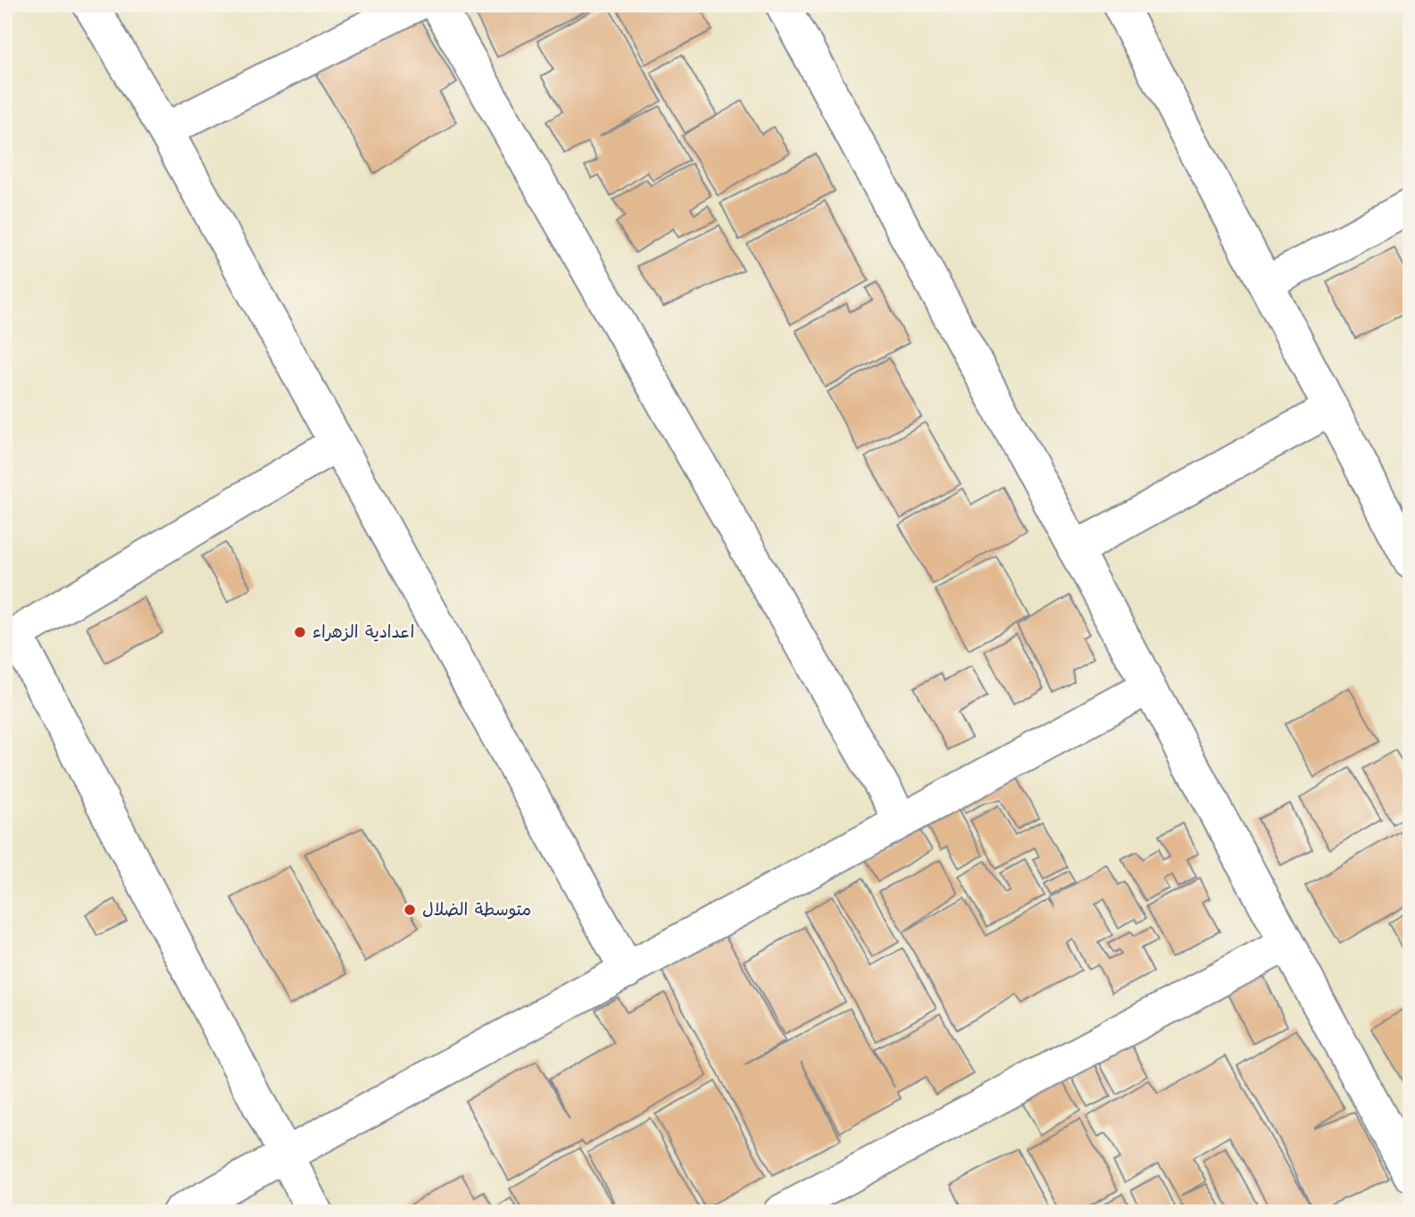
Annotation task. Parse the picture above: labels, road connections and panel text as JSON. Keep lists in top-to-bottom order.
{
  "places": ["اعدادية الزهراء", "متوسطة الضلال"]
}
